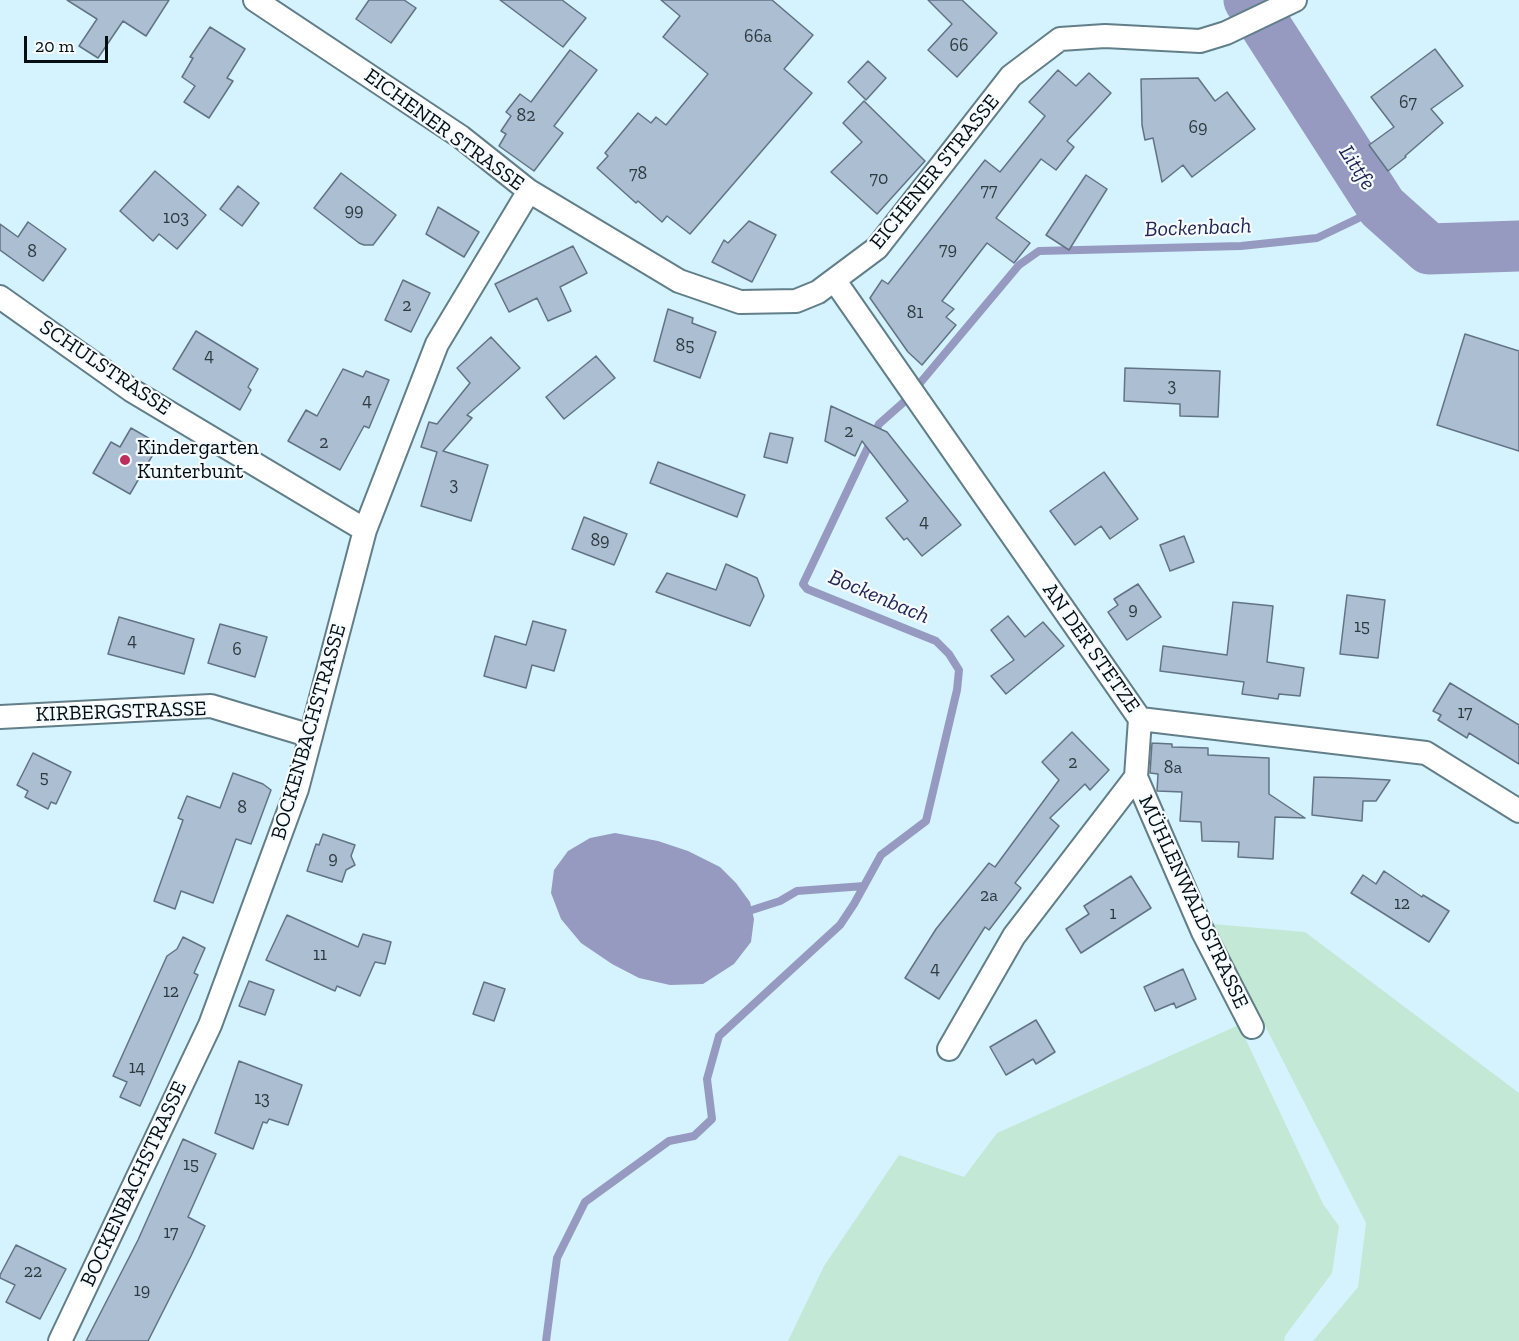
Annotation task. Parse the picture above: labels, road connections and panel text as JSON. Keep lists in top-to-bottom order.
{
  "streets": {
    "street": [
      "EICHENER STRASSE",
      "SCHULSTRASSE",
      "AN DER STETZE",
      "KIRBERGSTRASSE",
      "BOCKENBACHSTRASSE",
      "MÜHLENWALDSTRASSE"
    ]
  },
  "crossings": [
    ["EICHENER STRASSE", "AN DER STETZE"],
    ["EICHENER STRASSE", "BOCKENBACHSTRASSE"],
    ["SCHULSTRASSE", "BOCKENBACHSTRASSE"],
    ["AN DER STETZE", "MÜHLENWALDSTRASSE"],
    ["KIRBERGSTRASSE", "BOCKENBACHSTRASSE"]
  ],
  "water": ["Littfe", "Bockenbach"],
  "places": ["Kindergarten Kunterbunt"],
  "house_numbers": [
    "66a",
    "66",
    "67",
    "82",
    "69",
    "78",
    "70",
    "77",
    "99",
    "103",
    "79",
    "8",
    "2",
    "81",
    "85",
    "4",
    "3",
    "4",
    "2",
    "2",
    "3",
    "4",
    "89",
    "9",
    "15",
    "4",
    "6",
    "17",
    "2",
    "8a",
    "5",
    "8",
    "9",
    "2a",
    "12",
    "1",
    "11",
    "4",
    "12",
    "14",
    "13",
    "15",
    "17",
    "22",
    "19"
  ],
  "scale_bar": "20 m"
}
